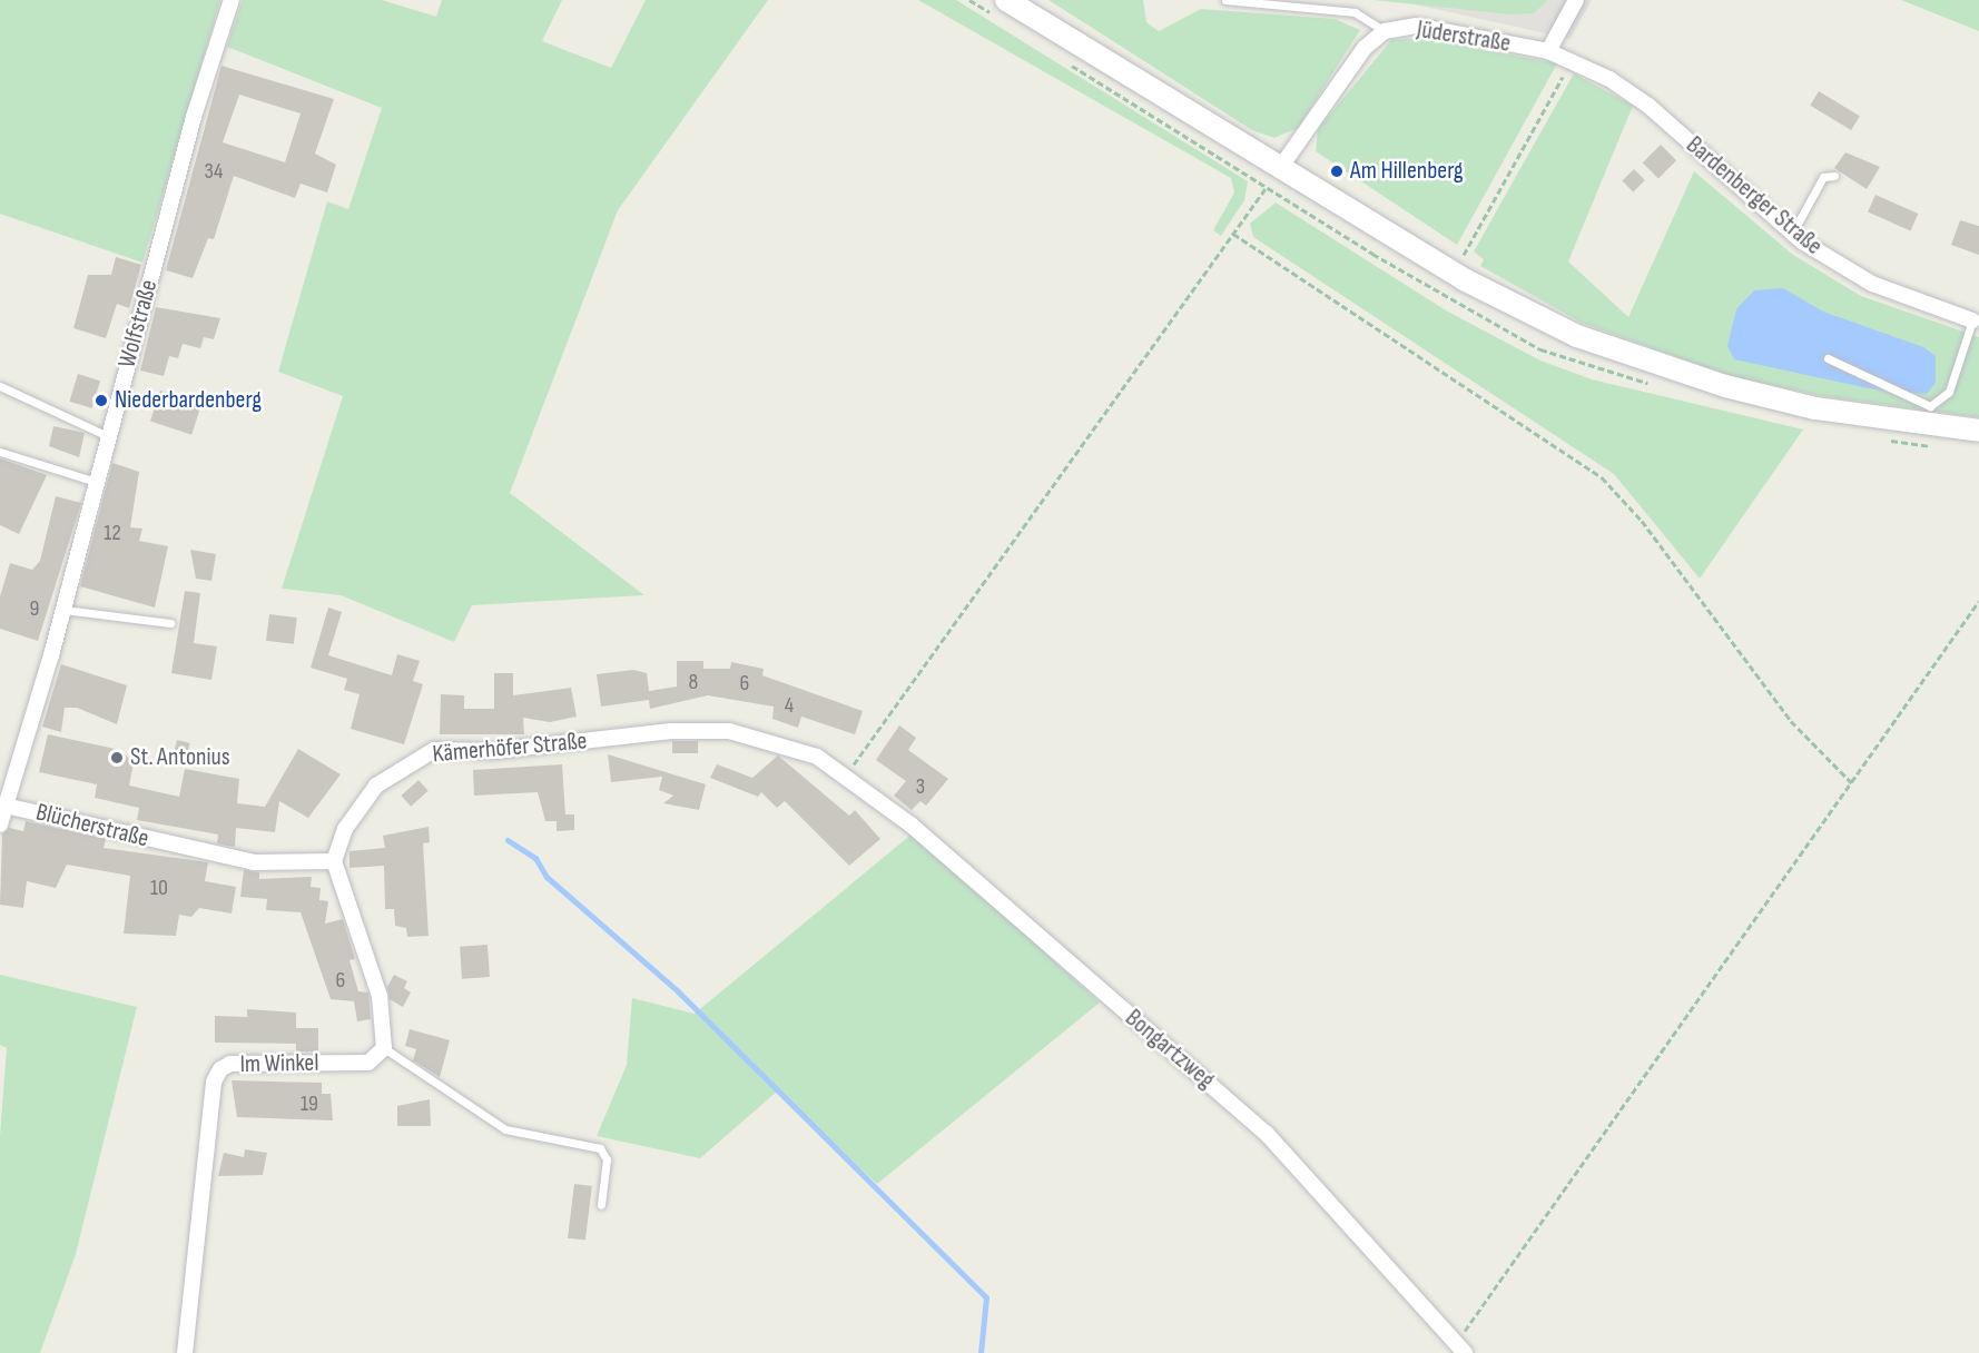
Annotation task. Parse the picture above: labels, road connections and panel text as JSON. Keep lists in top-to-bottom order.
{
  "streets": {
    "street": [
      "Jüderstraße",
      "Bardenberger Straße",
      "Wolfstraße",
      "Kämerhöfer Straße",
      "Blücherstraße",
      "Bongartzweg",
      "Im Winkel"
    ]
  },
  "crossings": [
    ["Jüderstraße", "Bardenberger Straße"],
    ["Wolfstraße", "Blücherstraße"],
    ["Kämerhöfer Straße", "Blücherstraße"],
    ["Kämerhöfer Straße", "Bongartzweg"]
  ],
  "places": ["Am Hillenberg", "Niederbardenberg", "St. Antonius"],
  "house_numbers": [
    "34",
    "12",
    "9",
    "8",
    "6",
    "4",
    "3",
    "10",
    "6",
    "19"
  ]
}
